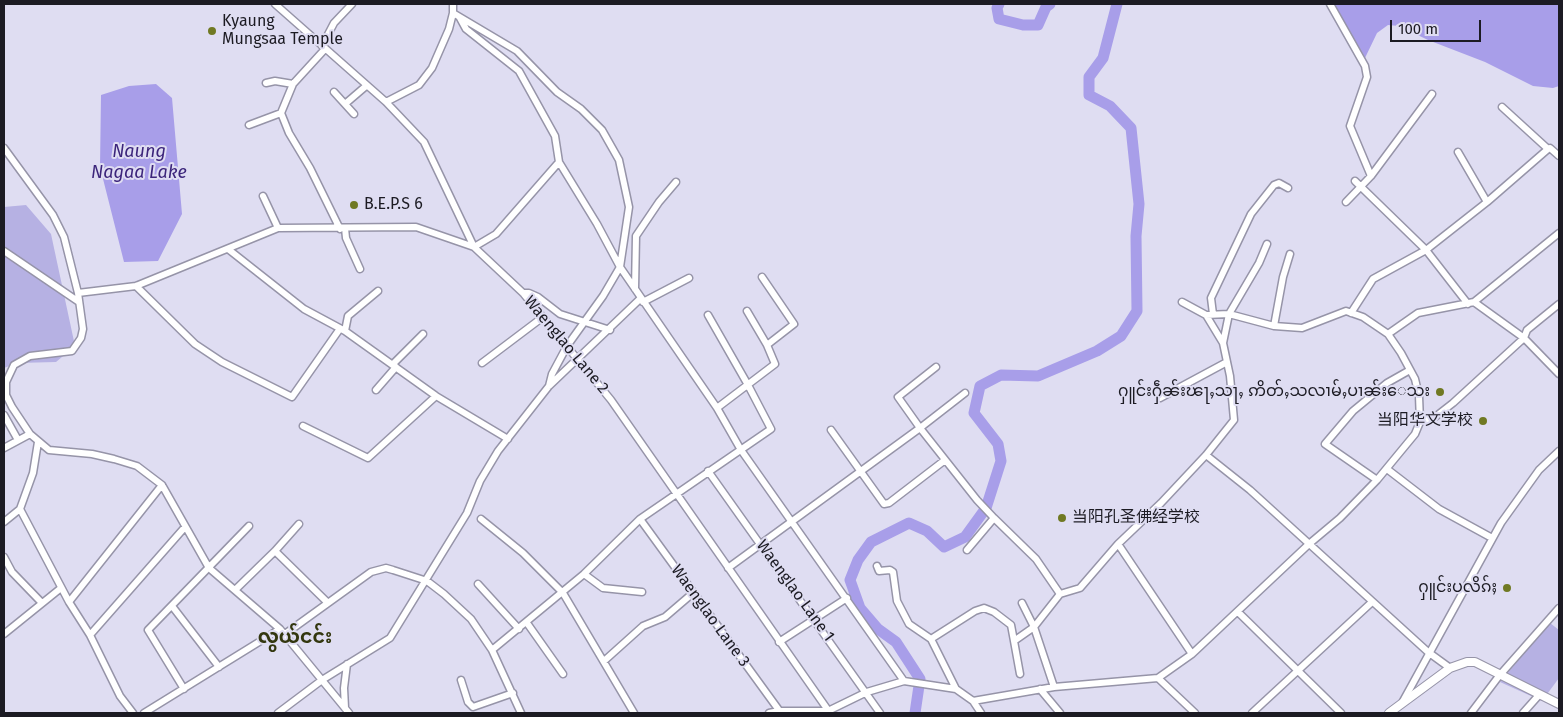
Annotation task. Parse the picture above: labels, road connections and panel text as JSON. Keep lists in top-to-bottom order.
{
  "streets": {
    "street": ["Waenglao Lane 2", "Waenglao Lane 1", "Waenglao Lane 3"]
  },
  "districts": ["လွယ်ငင်း"],
  "water": ["Naung Nagaa Lake"],
  "places": [
    "Kyaung Mungsaa Temple",
    "B.E.P.S 6",
    "ႁူင်းႁဵၼ်းၽႃႇသႃႇ ဢိတ်ႇသလၢမ်ႇပၢၼ်းေသး",
    "当阳华文学校",
    "当阳孔圣佛经学校",
    "ႁူင်းပလိၵ်ႈ"
  ],
  "scale_bar": "100 m"
}
